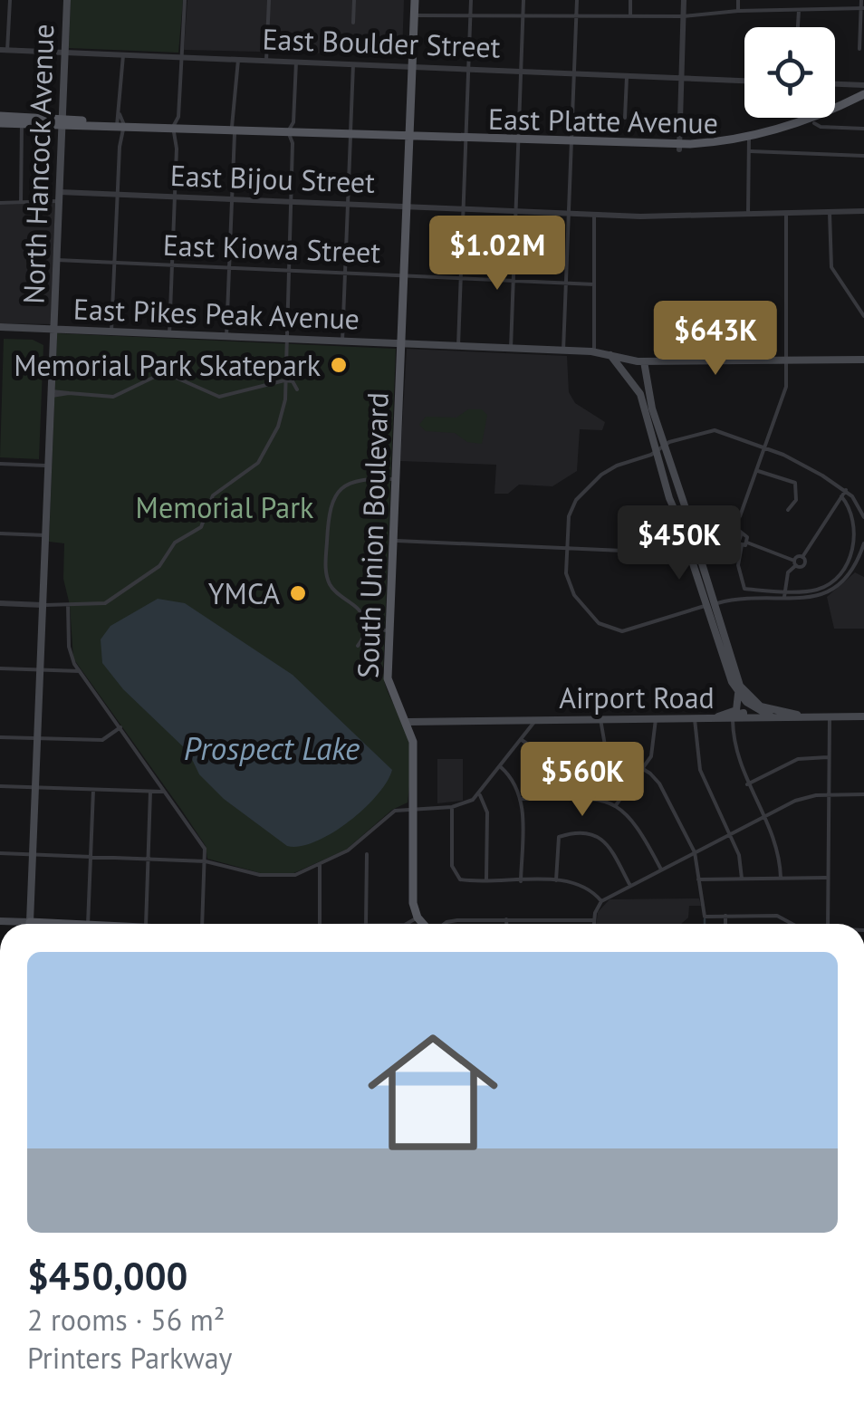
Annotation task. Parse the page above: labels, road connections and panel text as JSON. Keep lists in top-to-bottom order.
{
  "streets": {
    "main road": [
      "East Platte Avenue",
      "North Hancock Avenue",
      "East Pikes Peak Avenue",
      "South Union Boulevard",
      "Airport Road"
    ],
    "street": ["East Boulder Street", "East Bijou Street", "East Kiowa Street"]
  },
  "crossings": [
    ["East Boulder Street", "North Hancock Avenue"],
    ["East Boulder Street", "South Union Boulevard"],
    ["East Platte Avenue", "North Hancock Avenue"],
    ["East Platte Avenue", "South Union Boulevard"],
    ["North Hancock Avenue", "East Bijou Street"],
    ["North Hancock Avenue", "East Kiowa Street"],
    ["North Hancock Avenue", "East Pikes Peak Avenue"],
    ["East Bijou Street", "South Union Boulevard"],
    ["East Kiowa Street", "South Union Boulevard"],
    ["East Pikes Peak Avenue", "South Union Boulevard"],
    ["South Union Boulevard", "Airport Road"]
  ],
  "water": ["Prospect Lake"],
  "parks": ["Memorial Park"],
  "places": ["Memorial Park Skatepark", "YMCA"],
  "page": {
    "price": [
      "$1.02M",
      "$643K",
      "$450K",
      "$560K"
    ],
    "list": [
      {
        "name": "$450,000",
        "note": "2 rooms · 56 m² · Printers Parkway"
      }
    ]
  }
}
